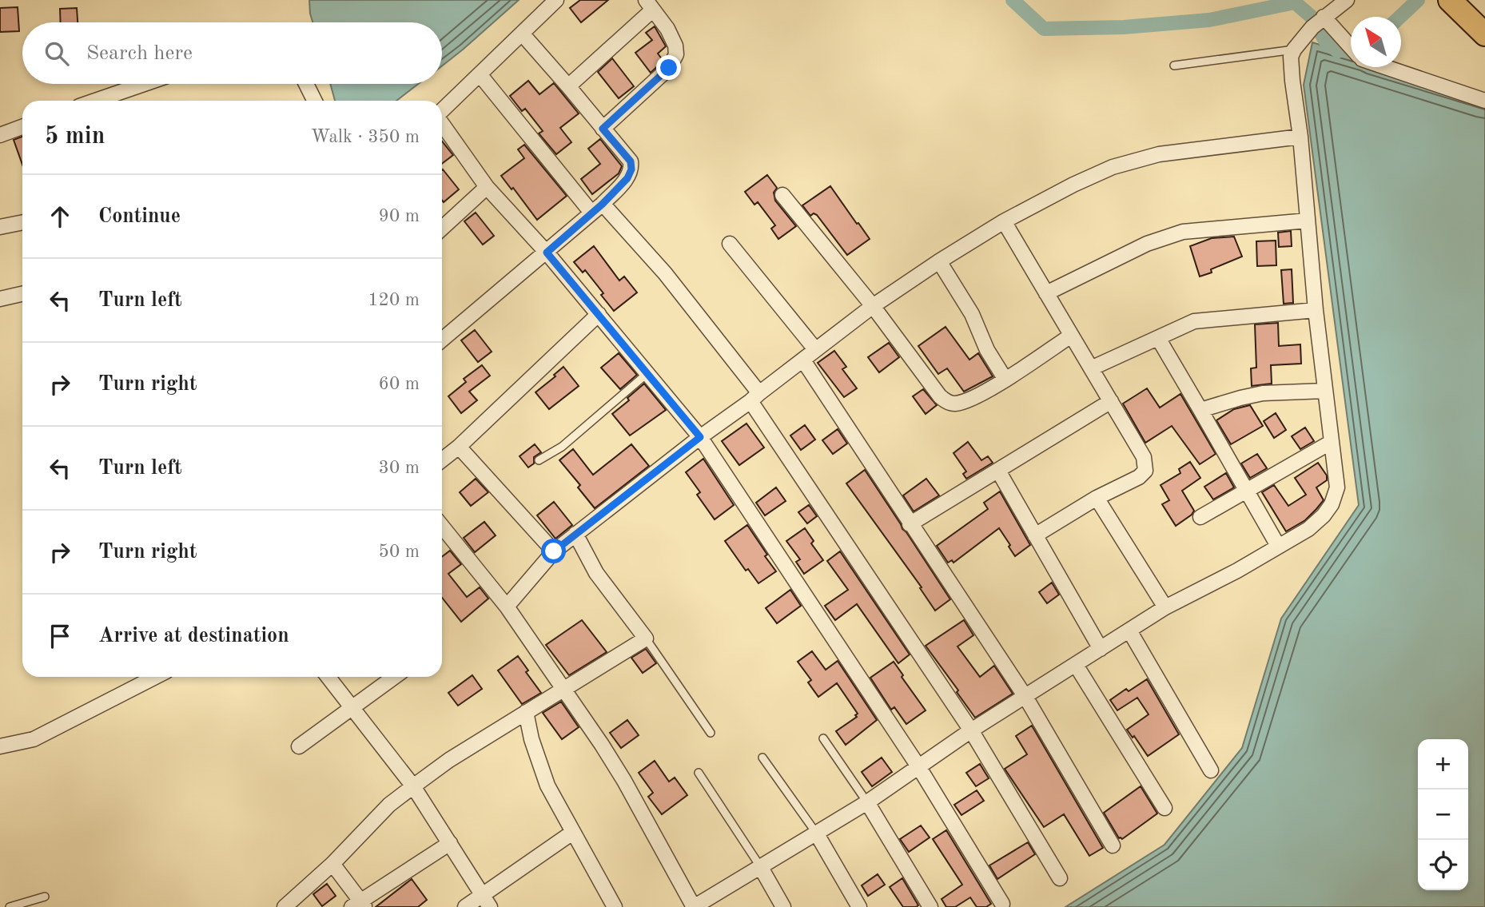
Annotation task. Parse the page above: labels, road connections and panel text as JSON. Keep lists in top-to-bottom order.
{
  "north": "top left",
  "page": {
    "search": "Search here",
    "heading": ["5 min", "Walk · 350 m"],
    "list": [
      ["Continue", "90 m"],
      ["Turn left", "120 m"],
      ["Turn right", "60 m"],
      ["Turn left", "30 m"],
      ["Turn right", "50 m"],
      "Arrive at destination"
    ],
    "map_buttons": ["+", "−"]
  }
}
